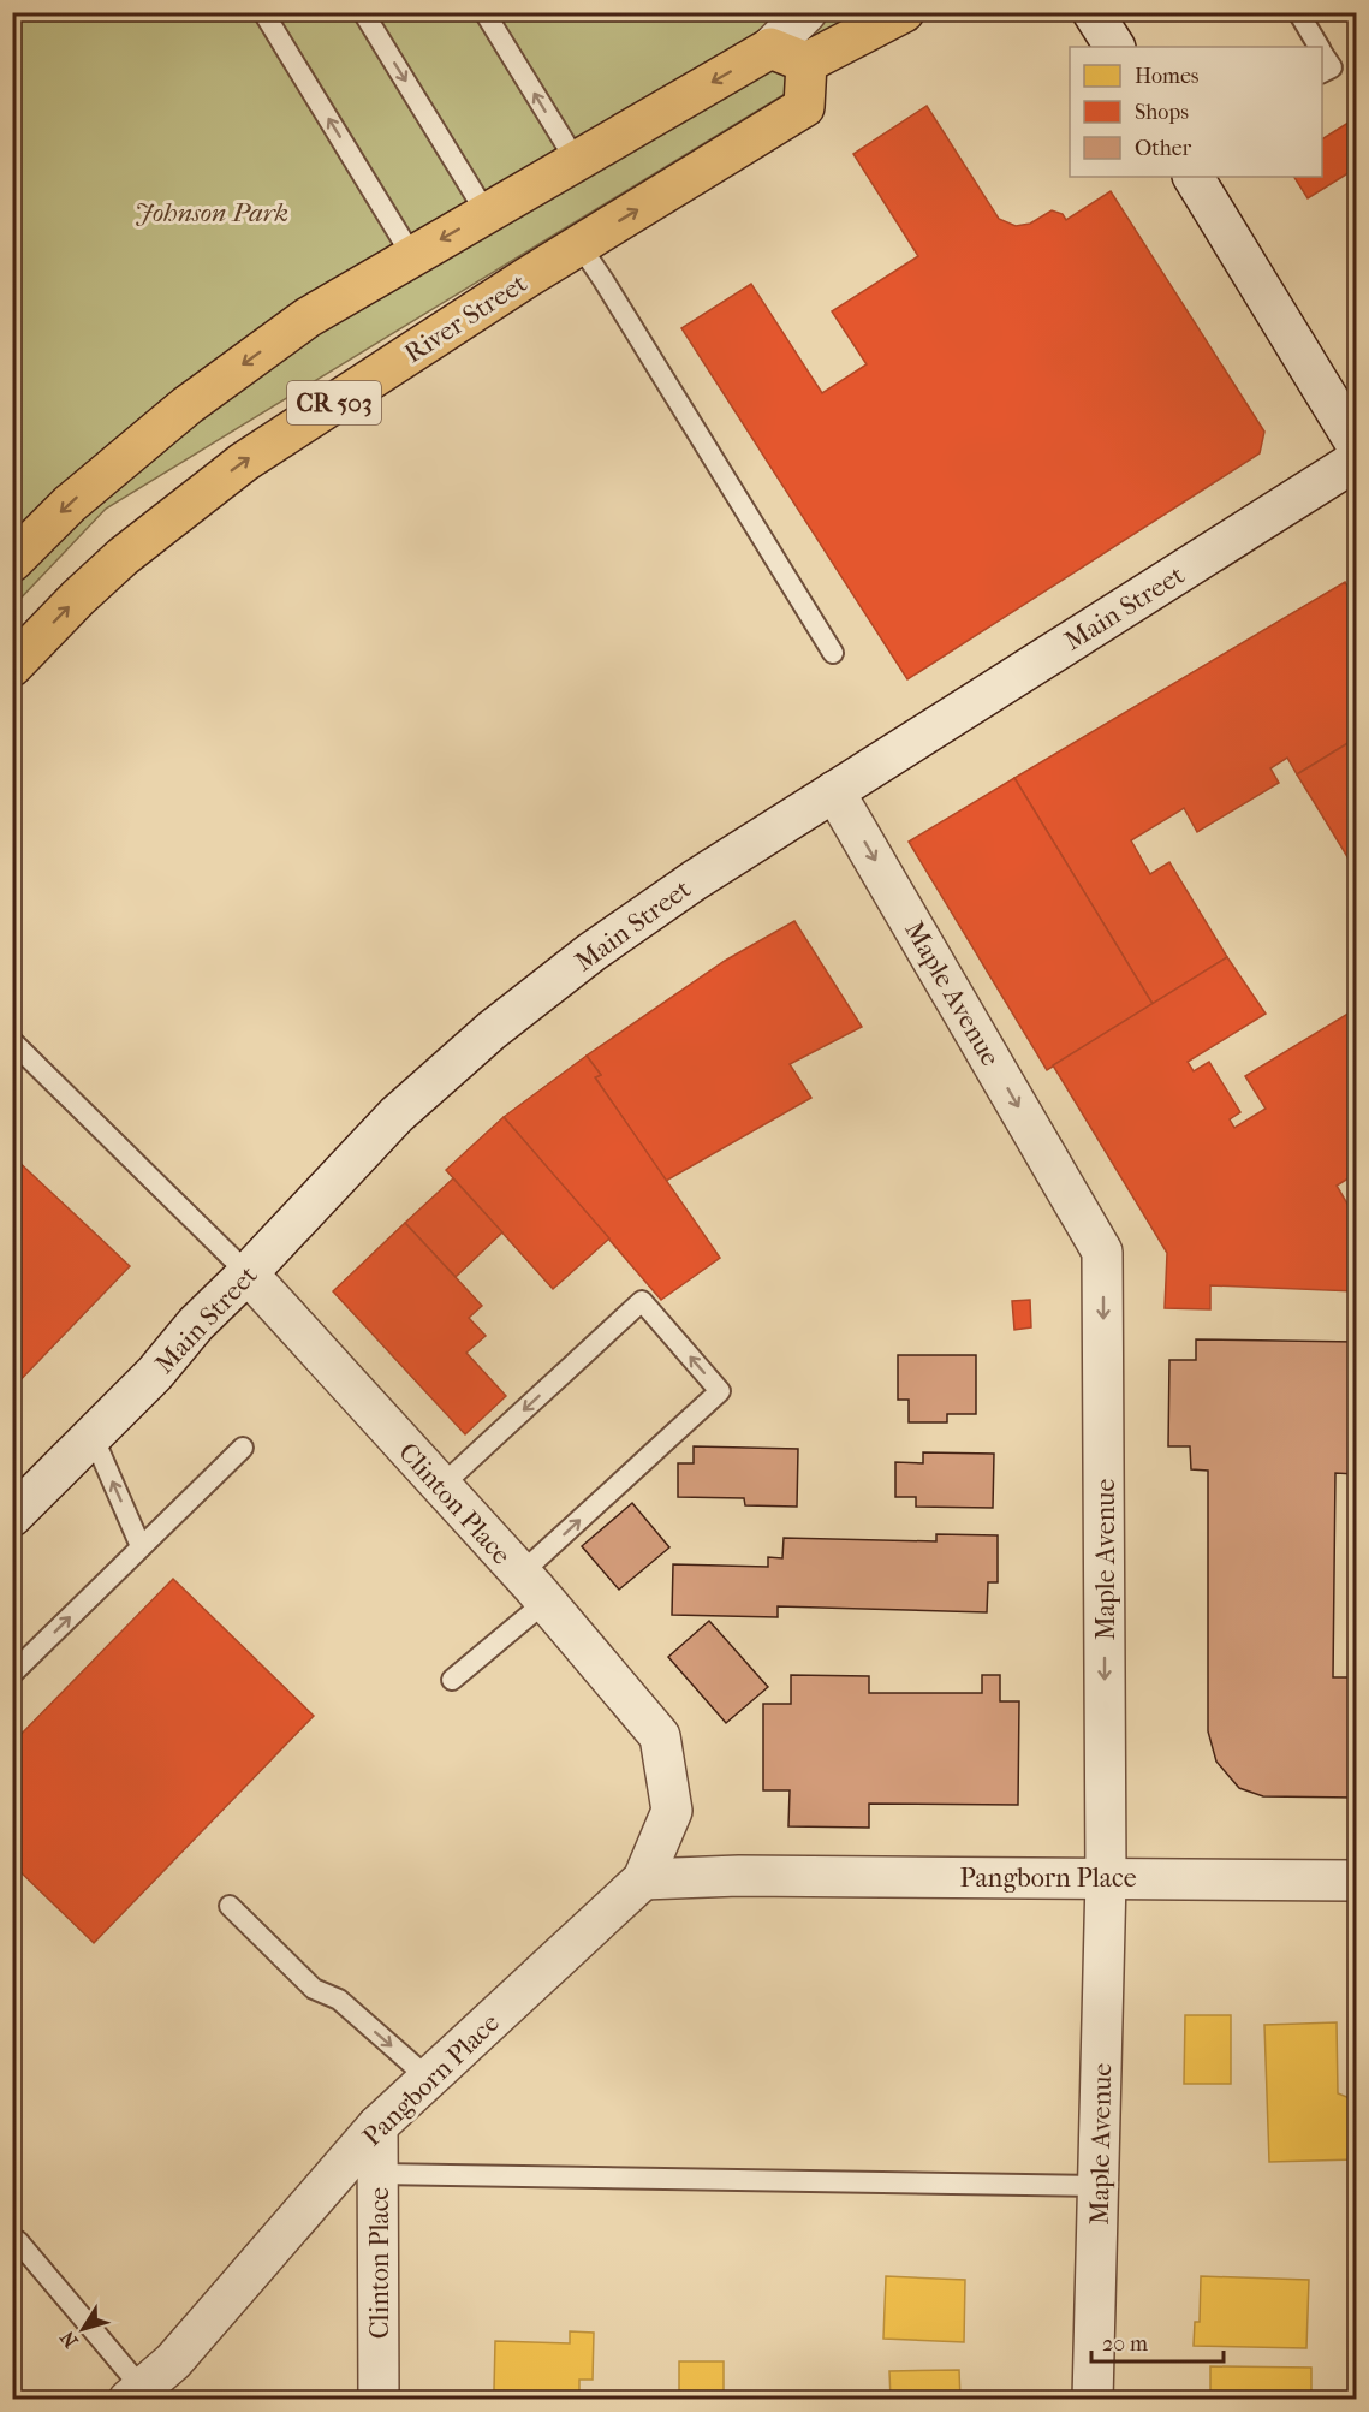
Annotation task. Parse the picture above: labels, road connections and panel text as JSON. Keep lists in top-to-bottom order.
{
  "streets": {
    "main road": ["River Street", "CR 503"],
    "street": [
      "Main Street",
      "Maple Avenue",
      "Clinton Place",
      "Pangborn Place"
    ]
  },
  "crossings": [
    ["Main Street", "Maple Avenue"],
    ["Main Street", "Clinton Place"],
    ["Maple Avenue", "Pangborn Place"],
    ["Clinton Place", "Pangborn Place"]
  ],
  "one_way": ["Maple Avenue"],
  "parks": ["Johnson Park"],
  "legend": ["Homes", "Shops", "Other"],
  "scale_bar": "20 m",
  "north": "bottom left"
}
